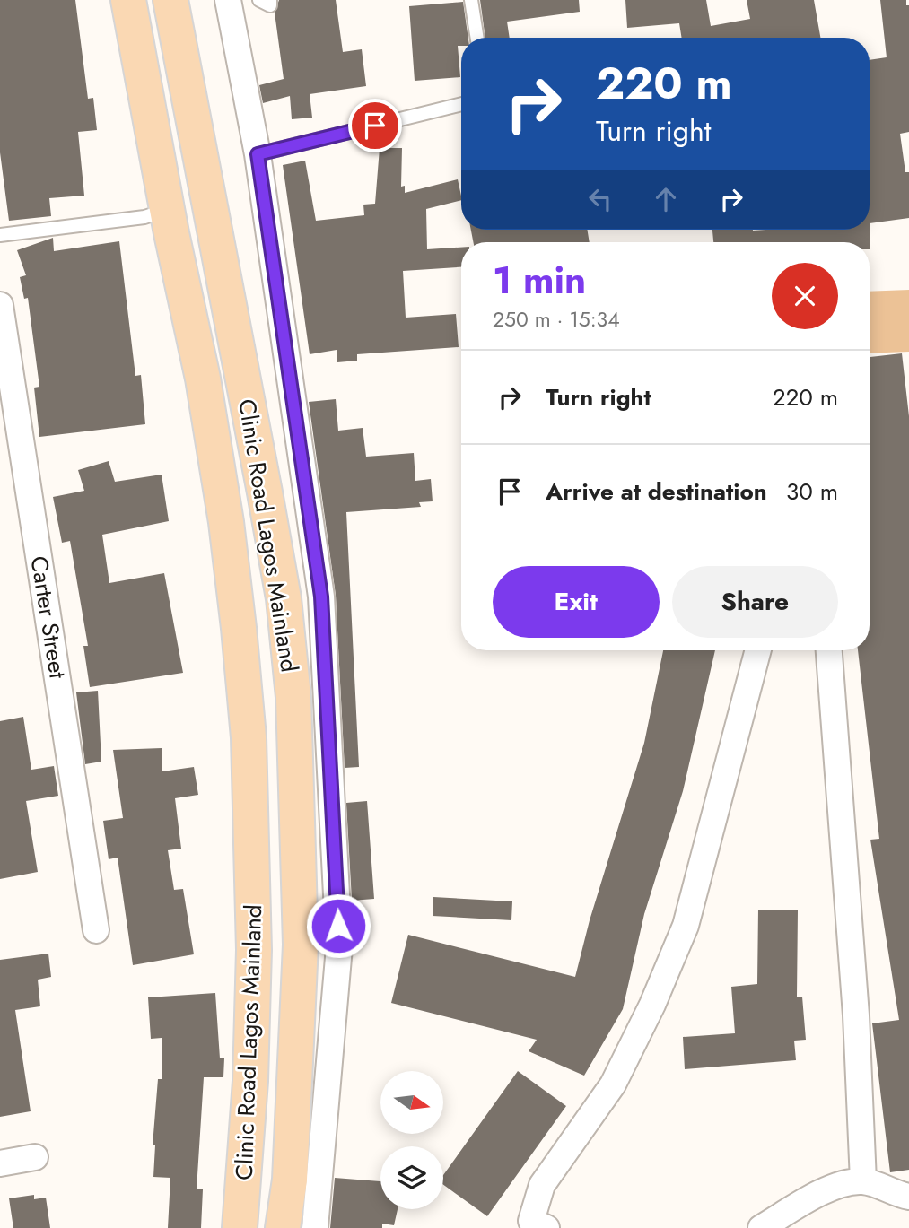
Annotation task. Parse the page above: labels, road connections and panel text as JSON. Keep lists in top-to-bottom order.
{
  "streets": {
    "main road": ["Clinic Road Lagos Mainland"],
    "street": ["Carter Street"]
  },
  "north": "right",
  "page": {
    "turn": ["220 m", "Turn right"],
    "heading": ["1 min", "250 m · 15:34"],
    "list": [
      {
        "name": "Turn right",
        "value": "220 m"
      },
      {
        "name": "Arrive at destination",
        "value": "30 m"
      }
    ],
    "buttons": ["Exit", "Share"]
  }
}
